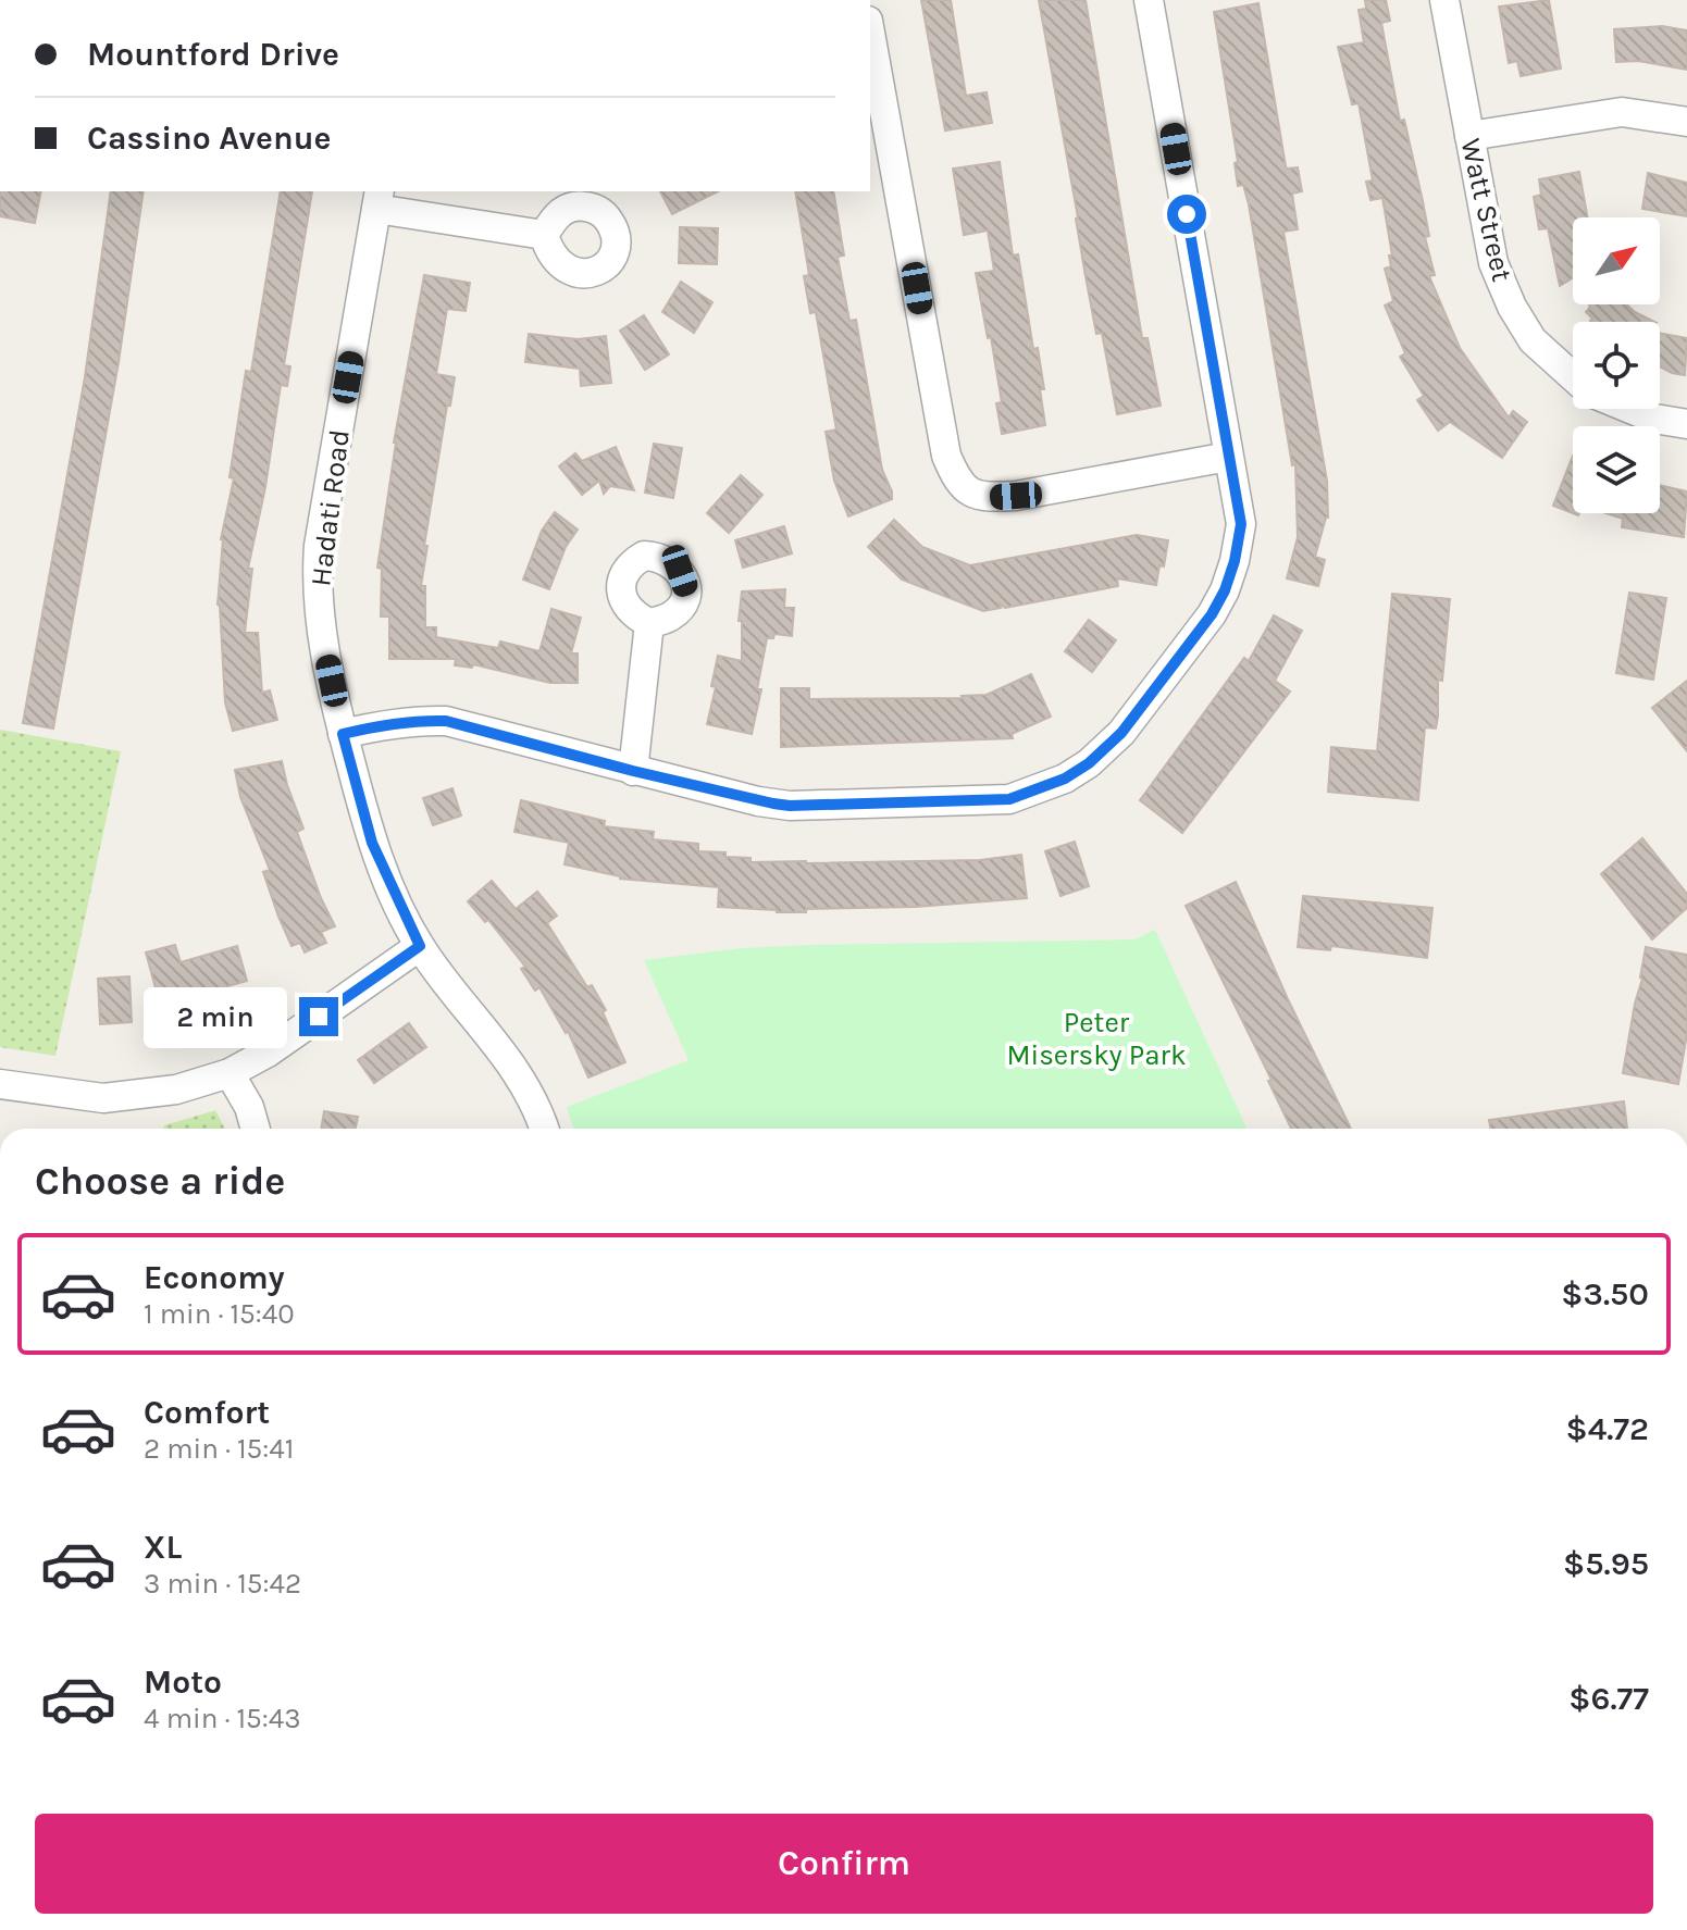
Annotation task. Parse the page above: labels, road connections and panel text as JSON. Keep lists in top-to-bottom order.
{
  "streets": {
    "street": ["Watt Street", "Hadati Road"]
  },
  "parks": ["Peter Misersky Park"],
  "north": "top right",
  "page": {
    "banner": ["Mountford Drive", "Cassino Avenue"],
    "bubble": "2 min",
    "heading": "Choose a ride",
    "list": [
      {
        "name": "Economy",
        "note": "1 min · 15:40",
        "value": "$3.50"
      },
      {
        "name": "Comfort",
        "note": "2 min · 15:41",
        "value": "$4.72"
      },
      {
        "name": "XL",
        "note": "3 min · 15:42",
        "value": "$5.95"
      },
      {
        "name": "Moto",
        "note": "4 min · 15:43",
        "value": "$6.77"
      }
    ],
    "buttons": "Confirm"
  }
}
